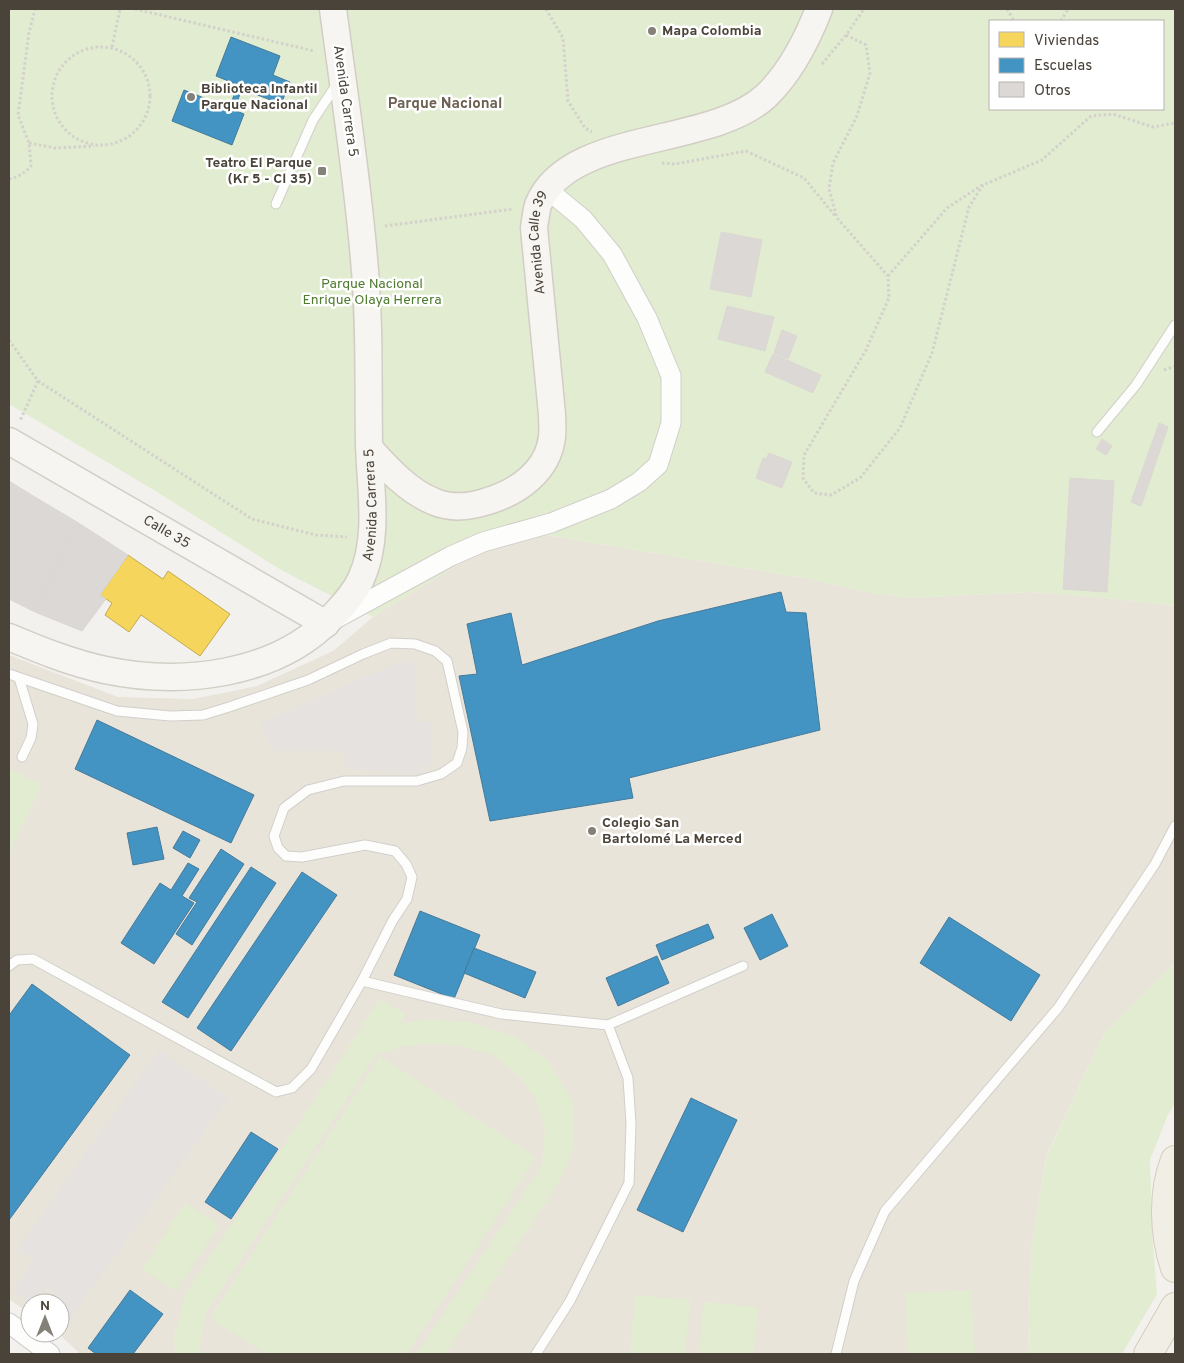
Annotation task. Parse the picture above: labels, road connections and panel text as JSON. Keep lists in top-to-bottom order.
{
  "streets": {
    "street": ["Avenida Carrera 5", "Avenida Calle 39", "Calle 35"]
  },
  "crossings": [
    ["Avenida Carrera 5", "Avenida Calle 39"],
    ["Avenida Carrera 5", "Calle 35"]
  ],
  "districts": ["Parque Nacional"],
  "parks": ["Parque Nacional Enrique Olaya Herrera"],
  "places": {
    "other": ["Mapa Colombia", "Biblioteca Infantil Parque Nacional", "Colegio San Bartolomé La Merced"],
    "transit": ["Teatro El Parque (Kr 5 - Cl 35)"]
  },
  "legend": ["Viviendas", "Escuelas", "Otros"],
  "north": "top"
}
